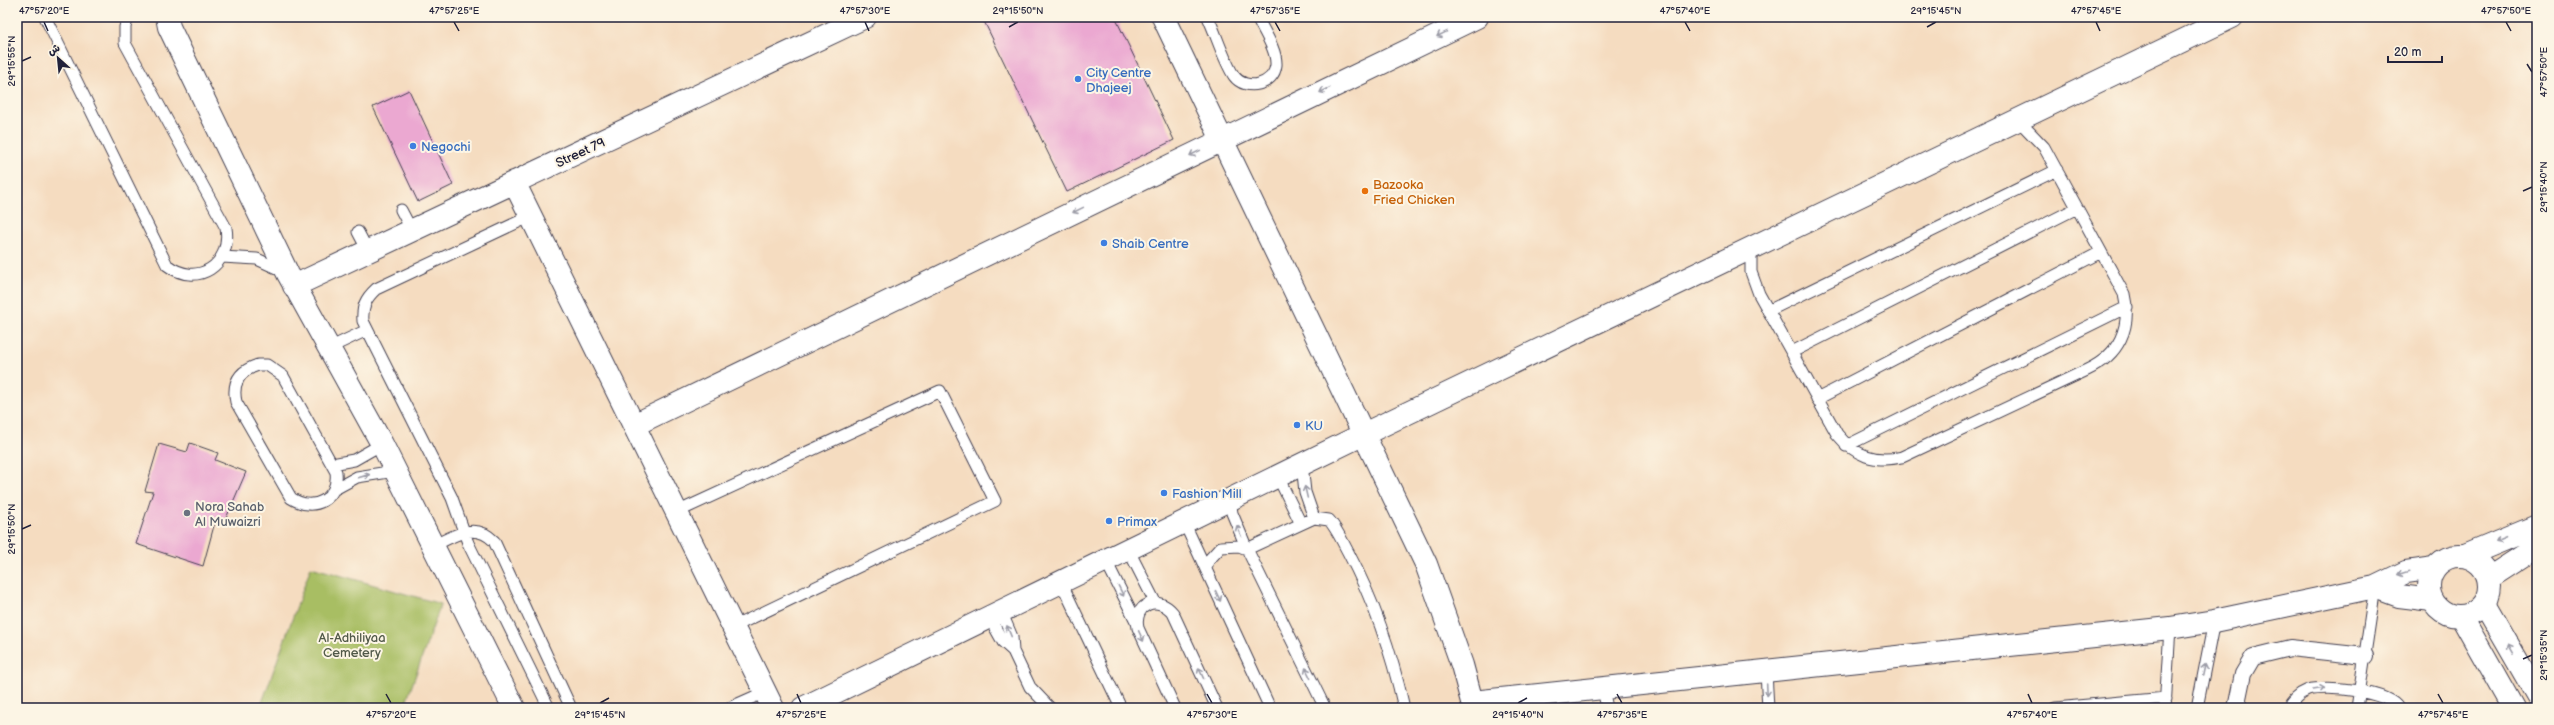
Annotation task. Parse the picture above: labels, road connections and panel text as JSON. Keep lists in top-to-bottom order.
{
  "streets": {
    "street": ["Street 79"]
  },
  "parks": ["Al-Adhiliyaa Cemetery"],
  "places": [
    "City Centre Dhajeej",
    "Negochi",
    "Bazooka Fried Chicken",
    "Shaib Centre",
    "KU",
    "Fashion Mill",
    "Nora Sahab Al Muwaizri",
    "Primax"
  ],
  "scale_bar": "20 m",
  "north": "top left",
  "coordinates": [
    "47°57'20\"E",
    "47°57'25\"E",
    "47°57'30\"E",
    "29°15'50\"N",
    "47°57'35\"E",
    "47°57'40\"E",
    "29°15'45\"N",
    "47°57'45\"E",
    "47°57'50\"E",
    "29°15'55\"N",
    "29°15'40\"N",
    "29°15'35\"N"
  ]
}
